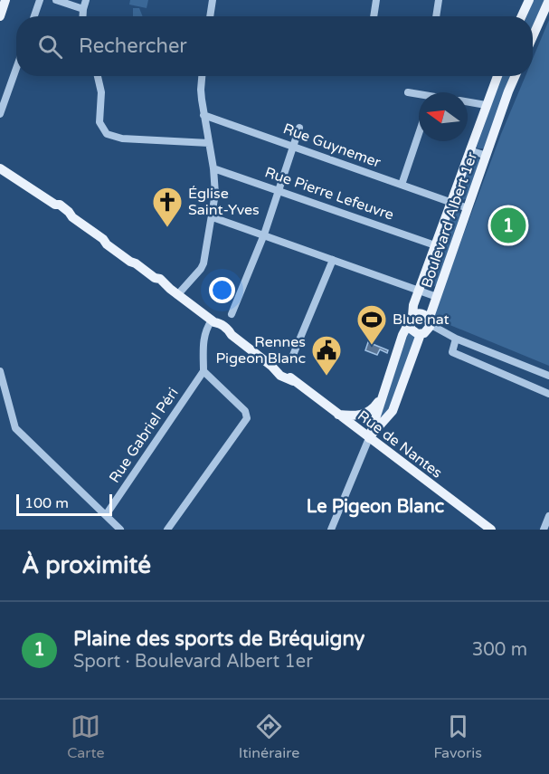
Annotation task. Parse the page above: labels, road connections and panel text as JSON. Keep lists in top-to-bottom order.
{
  "streets": {
    "main road": ["Boulevard Albert 1er", "Rue de Nantes"],
    "street": ["Rue Guynemer", "Rue Pierre Lefeuvre", "Rue Gabriel Péri"]
  },
  "crossings": [
    ["Rue Guynemer", "Boulevard Albert 1er"],
    ["Rue Pierre Lefeuvre", "Boulevard Albert 1er"],
    ["Boulevard Albert 1er", "Rue de Nantes"]
  ],
  "districts": ["Le Pigeon Blanc"],
  "places": {
    "church": ["Église Saint-Yves"],
    "sports": ["Blue nat"],
    "public building": ["Rennes Pigeon Blanc"]
  },
  "scale_bar": "100 m",
  "north": "left",
  "page": {
    "search": "Rechercher",
    "pins": "1",
    "scale": "100 m",
    "heading": "À proximité",
    "list": [
      {
        "mark": "1",
        "name": "Plaine des sports de Bréquigny",
        "note": "Sport · Boulevard Albert 1er",
        "value": "300 m"
      }
    ],
    "nav": ["Carte", "Itinéraire", "Favoris"]
  }
}
